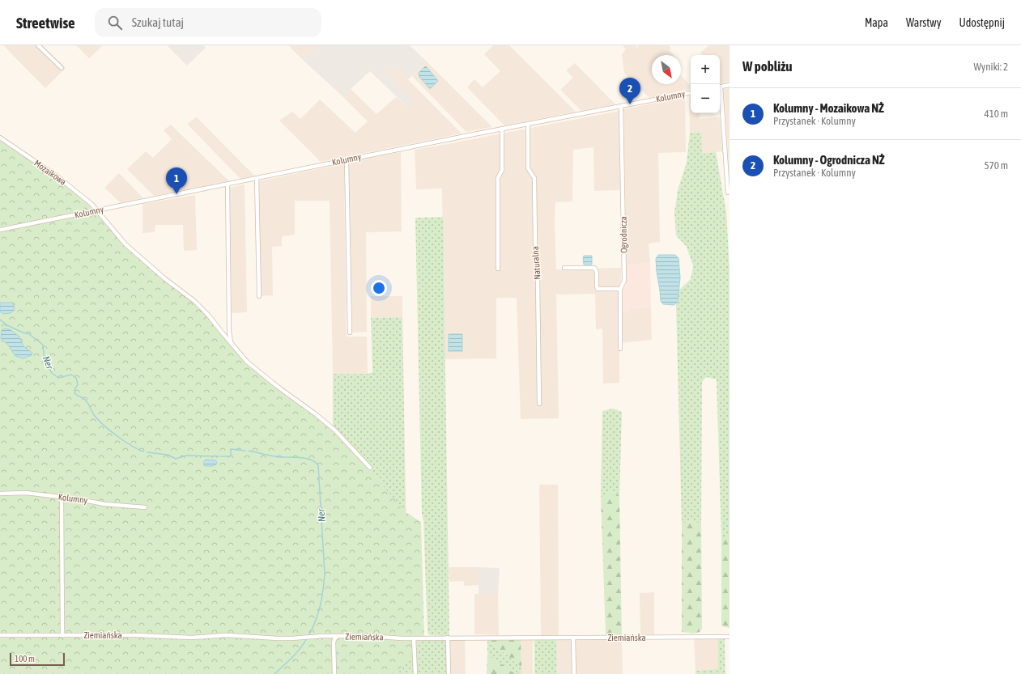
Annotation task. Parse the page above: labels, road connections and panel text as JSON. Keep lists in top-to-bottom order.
{
  "streets": {
    "street": [
      "Kolumny",
      "Mozaikowa",
      "Ogrodnicza",
      "Naturalna",
      "Ziemiańska"
    ]
  },
  "crossings": [
    ["Kolumny", "Mozaikowa"],
    ["Kolumny", "Ogrodnicza"],
    ["Kolumny", "Naturalna"]
  ],
  "water": ["Ner"],
  "scale_bar": "100 m",
  "north": "bottom right",
  "page": {
    "header": "Streetwise",
    "search": "Szukaj tutaj",
    "nav": ["Mapa", "Warstwy", "Udostępnij"],
    "heading": ["W pobliżu", "Wyniki: 2"],
    "map_buttons": ["+", "−"],
    "pins": ["2", "1"],
    "list": [
      {
        "mark": "1",
        "name": "Kolumny - Mozaikowa NŻ",
        "note": "Przystanek · Kolumny",
        "value": "410 m"
      },
      {
        "mark": "2",
        "name": "Kolumny - Ogrodnicza NŻ",
        "note": "Przystanek · Kolumny",
        "value": "570 m"
      }
    ],
    "scale": "100 m"
  }
}
